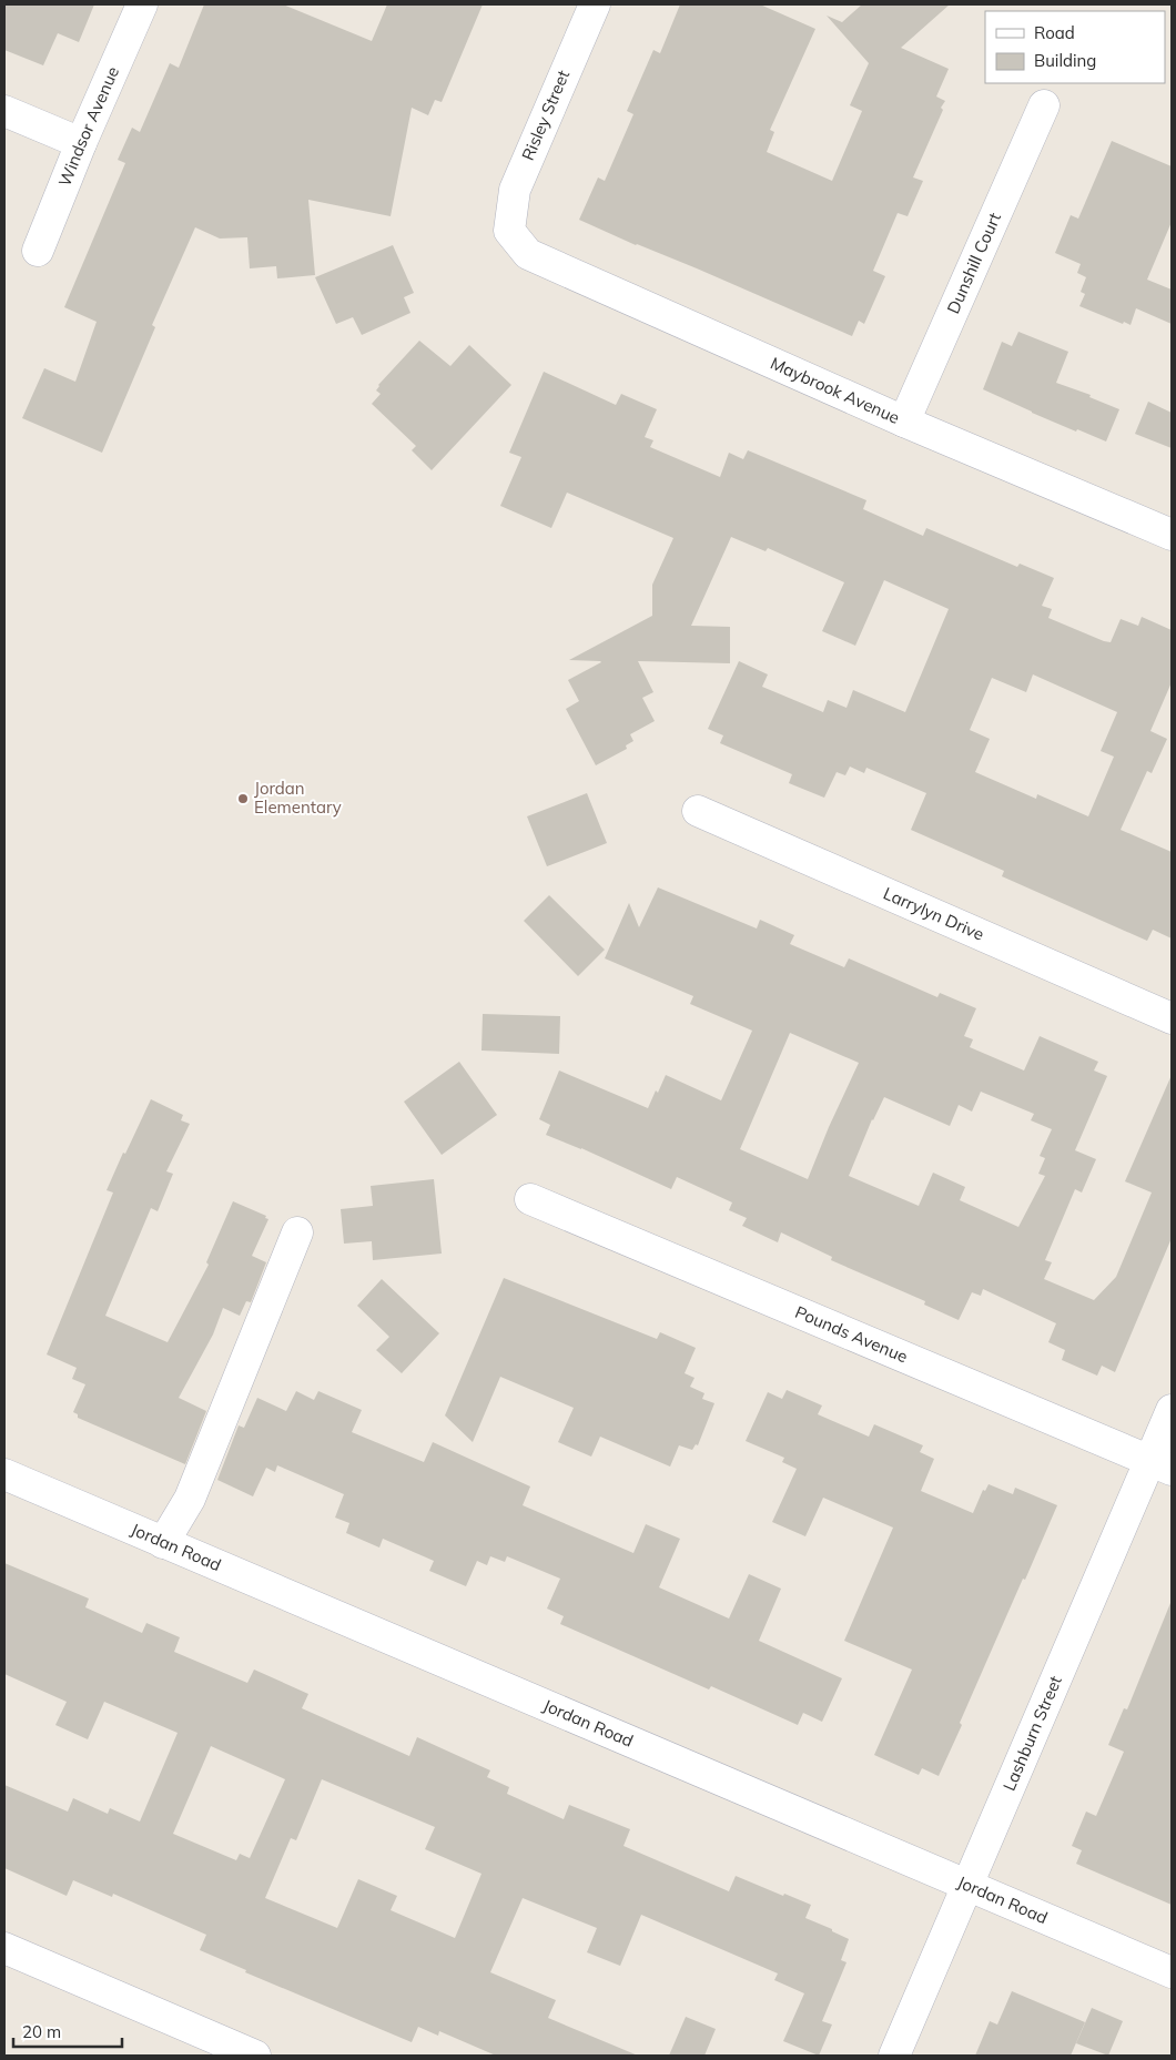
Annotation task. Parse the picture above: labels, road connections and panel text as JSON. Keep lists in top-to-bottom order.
{
  "streets": {
    "street": [
      "Risley Street",
      "Windsor Avenue",
      "Dunshill Court",
      "Maybrook Avenue",
      "Larrylyn Drive",
      "Pounds Avenue",
      "Jordan Road",
      "Lashburn Street"
    ]
  },
  "crossings": [
    ["Risley Street", "Maybrook Avenue"],
    ["Dunshill Court", "Maybrook Avenue"],
    ["Pounds Avenue", "Lashburn Street"],
    ["Jordan Road", "Lashburn Street"]
  ],
  "places": ["Jordan Elementary"],
  "legend": ["Road", "Building"],
  "scale_bar": "20 m"
}
